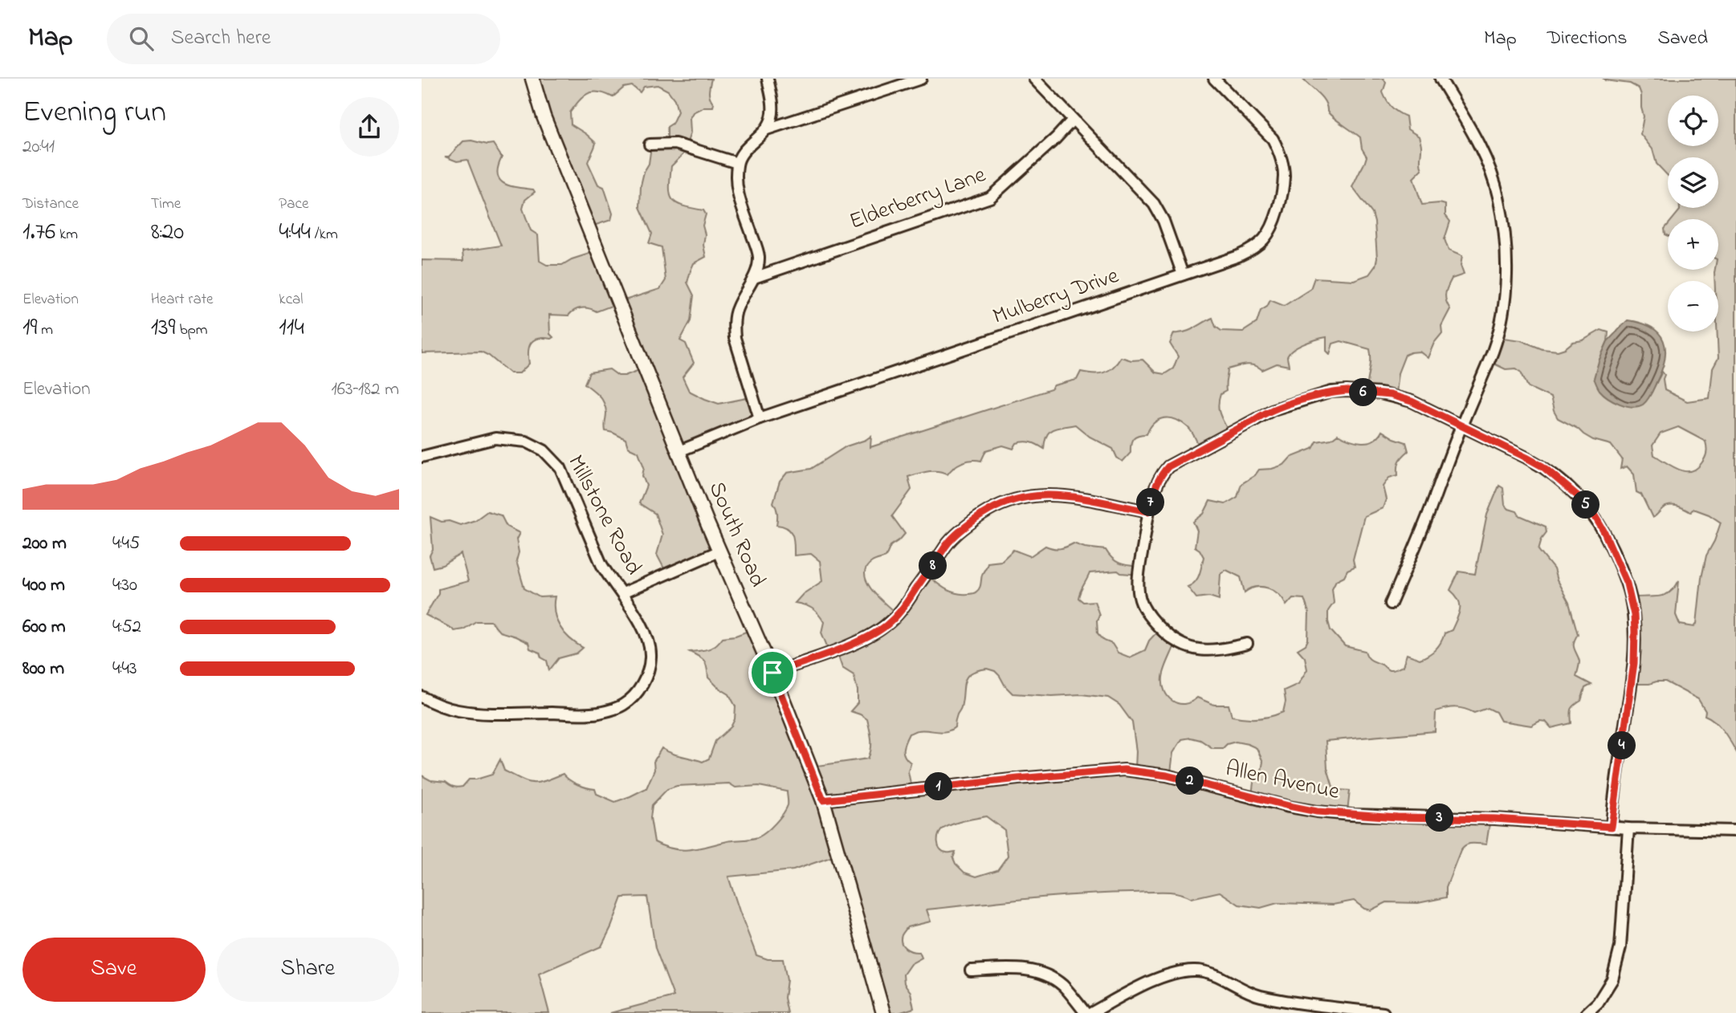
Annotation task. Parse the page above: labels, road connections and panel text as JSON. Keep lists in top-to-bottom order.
{
  "streets": {
    "street": [
      "Elderberry Lane",
      "Mulberry Drive",
      "Millstone Road",
      "South Road",
      "Allen Avenue"
    ]
  },
  "crossings": [
    ["Mulberry Drive", "South Road"],
    ["South Road", "Allen Avenue"]
  ],
  "page": {
    "header": "Map",
    "search": "Search here",
    "nav": ["Map", "Directions", "Saved"],
    "heading": ["Evening run", "20:41"],
    "map_buttons": ["+", "−"],
    "stats": [
      ["Distance", "1.76 km"],
      ["Time", "8:20"],
      ["Pace", "4:44 /km"],
      ["Elevation", "19 m"],
      ["Heart rate", "139 bpm"],
      ["kcal", "114"]
    ],
    "chart": ["Elevation", "163–182 m"],
    "pins": [
      "6",
      "7",
      "5",
      "8",
      "4",
      "2",
      "1",
      "3"
    ],
    "list": [
      {
        "name": "200 m",
        "note": "4:45"
      },
      {
        "name": "400 m",
        "note": "4:30"
      },
      {
        "name": "600 m",
        "note": "4:52"
      },
      {
        "name": "800 m",
        "note": "4:43"
      }
    ],
    "buttons": ["Save", "Share"]
  }
}
